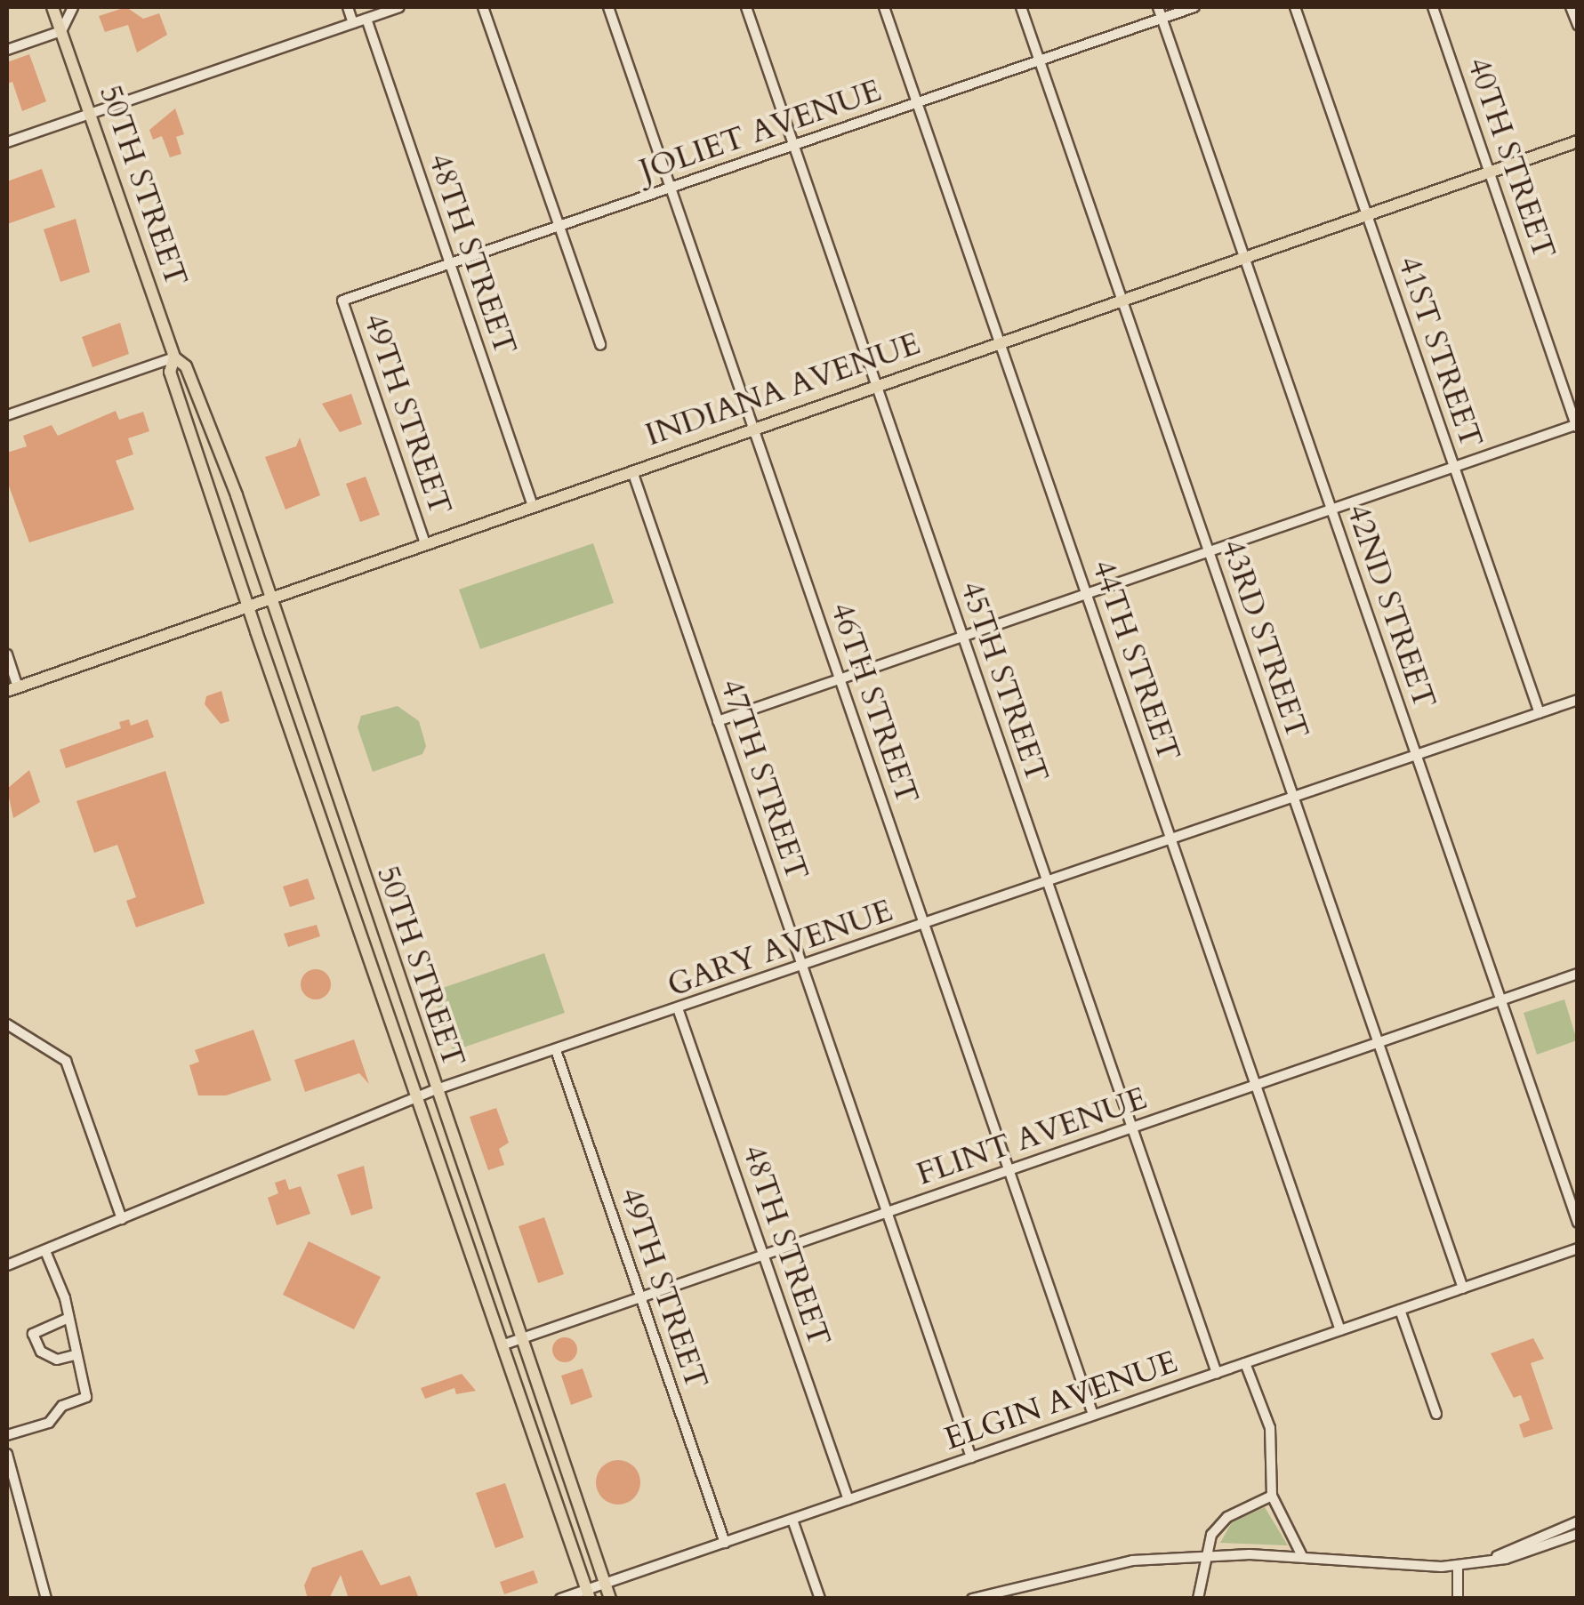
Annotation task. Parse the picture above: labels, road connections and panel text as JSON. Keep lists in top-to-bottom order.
{
  "streets": {
    "main road": ["50TH STREET", "INDIANA AVENUE"],
    "street": [
      "JOLIET AVENUE",
      "40TH STREET",
      "48TH STREET",
      "41ST STREET",
      "49TH STREET",
      "42ND STREET",
      "43RD STREET",
      "44TH STREET",
      "45TH STREET",
      "46TH STREET",
      "47TH STREET",
      "GARY AVENUE",
      "FLINT AVENUE",
      "ELGIN AVENUE"
    ]
  },
  "crossings": [
    ["JOLIET AVENUE", "48TH STREET"],
    ["JOLIET AVENUE", "49TH STREET"],
    ["JOLIET AVENUE", "42ND STREET"],
    ["JOLIET AVENUE", "43RD STREET"],
    ["JOLIET AVENUE", "44TH STREET"],
    ["JOLIET AVENUE", "45TH STREET"],
    ["JOLIET AVENUE", "46TH STREET"],
    ["40TH STREET", "INDIANA AVENUE"],
    ["50TH STREET", "INDIANA AVENUE"],
    ["50TH STREET", "GARY AVENUE"],
    ["50TH STREET", "FLINT AVENUE"],
    ["50TH STREET", "ELGIN AVENUE"],
    ["48TH STREET", "INDIANA AVENUE"],
    ["48TH STREET", "GARY AVENUE"],
    ["48TH STREET", "FLINT AVENUE"],
    ["48TH STREET", "ELGIN AVENUE"],
    ["41ST STREET", "INDIANA AVENUE"],
    ["41ST STREET", "GARY AVENUE"],
    ["INDIANA AVENUE", "49TH STREET"],
    ["INDIANA AVENUE", "42ND STREET"],
    ["INDIANA AVENUE", "43RD STREET"],
    ["INDIANA AVENUE", "44TH STREET"],
    ["INDIANA AVENUE", "45TH STREET"],
    ["INDIANA AVENUE", "46TH STREET"],
    ["INDIANA AVENUE", "47TH STREET"],
    ["49TH STREET", "GARY AVENUE"],
    ["49TH STREET", "FLINT AVENUE"],
    ["49TH STREET", "ELGIN AVENUE"],
    ["42ND STREET", "GARY AVENUE"],
    ["42ND STREET", "FLINT AVENUE"],
    ["43RD STREET", "GARY AVENUE"],
    ["43RD STREET", "FLINT AVENUE"],
    ["43RD STREET", "ELGIN AVENUE"],
    ["44TH STREET", "GARY AVENUE"],
    ["44TH STREET", "FLINT AVENUE"],
    ["44TH STREET", "ELGIN AVENUE"],
    ["45TH STREET", "GARY AVENUE"],
    ["45TH STREET", "FLINT AVENUE"],
    ["45TH STREET", "ELGIN AVENUE"],
    ["46TH STREET", "GARY AVENUE"],
    ["46TH STREET", "FLINT AVENUE"],
    ["46TH STREET", "ELGIN AVENUE"],
    ["47TH STREET", "GARY AVENUE"],
    ["47TH STREET", "FLINT AVENUE"],
    ["47TH STREET", "ELGIN AVENUE"]
  ]
}
